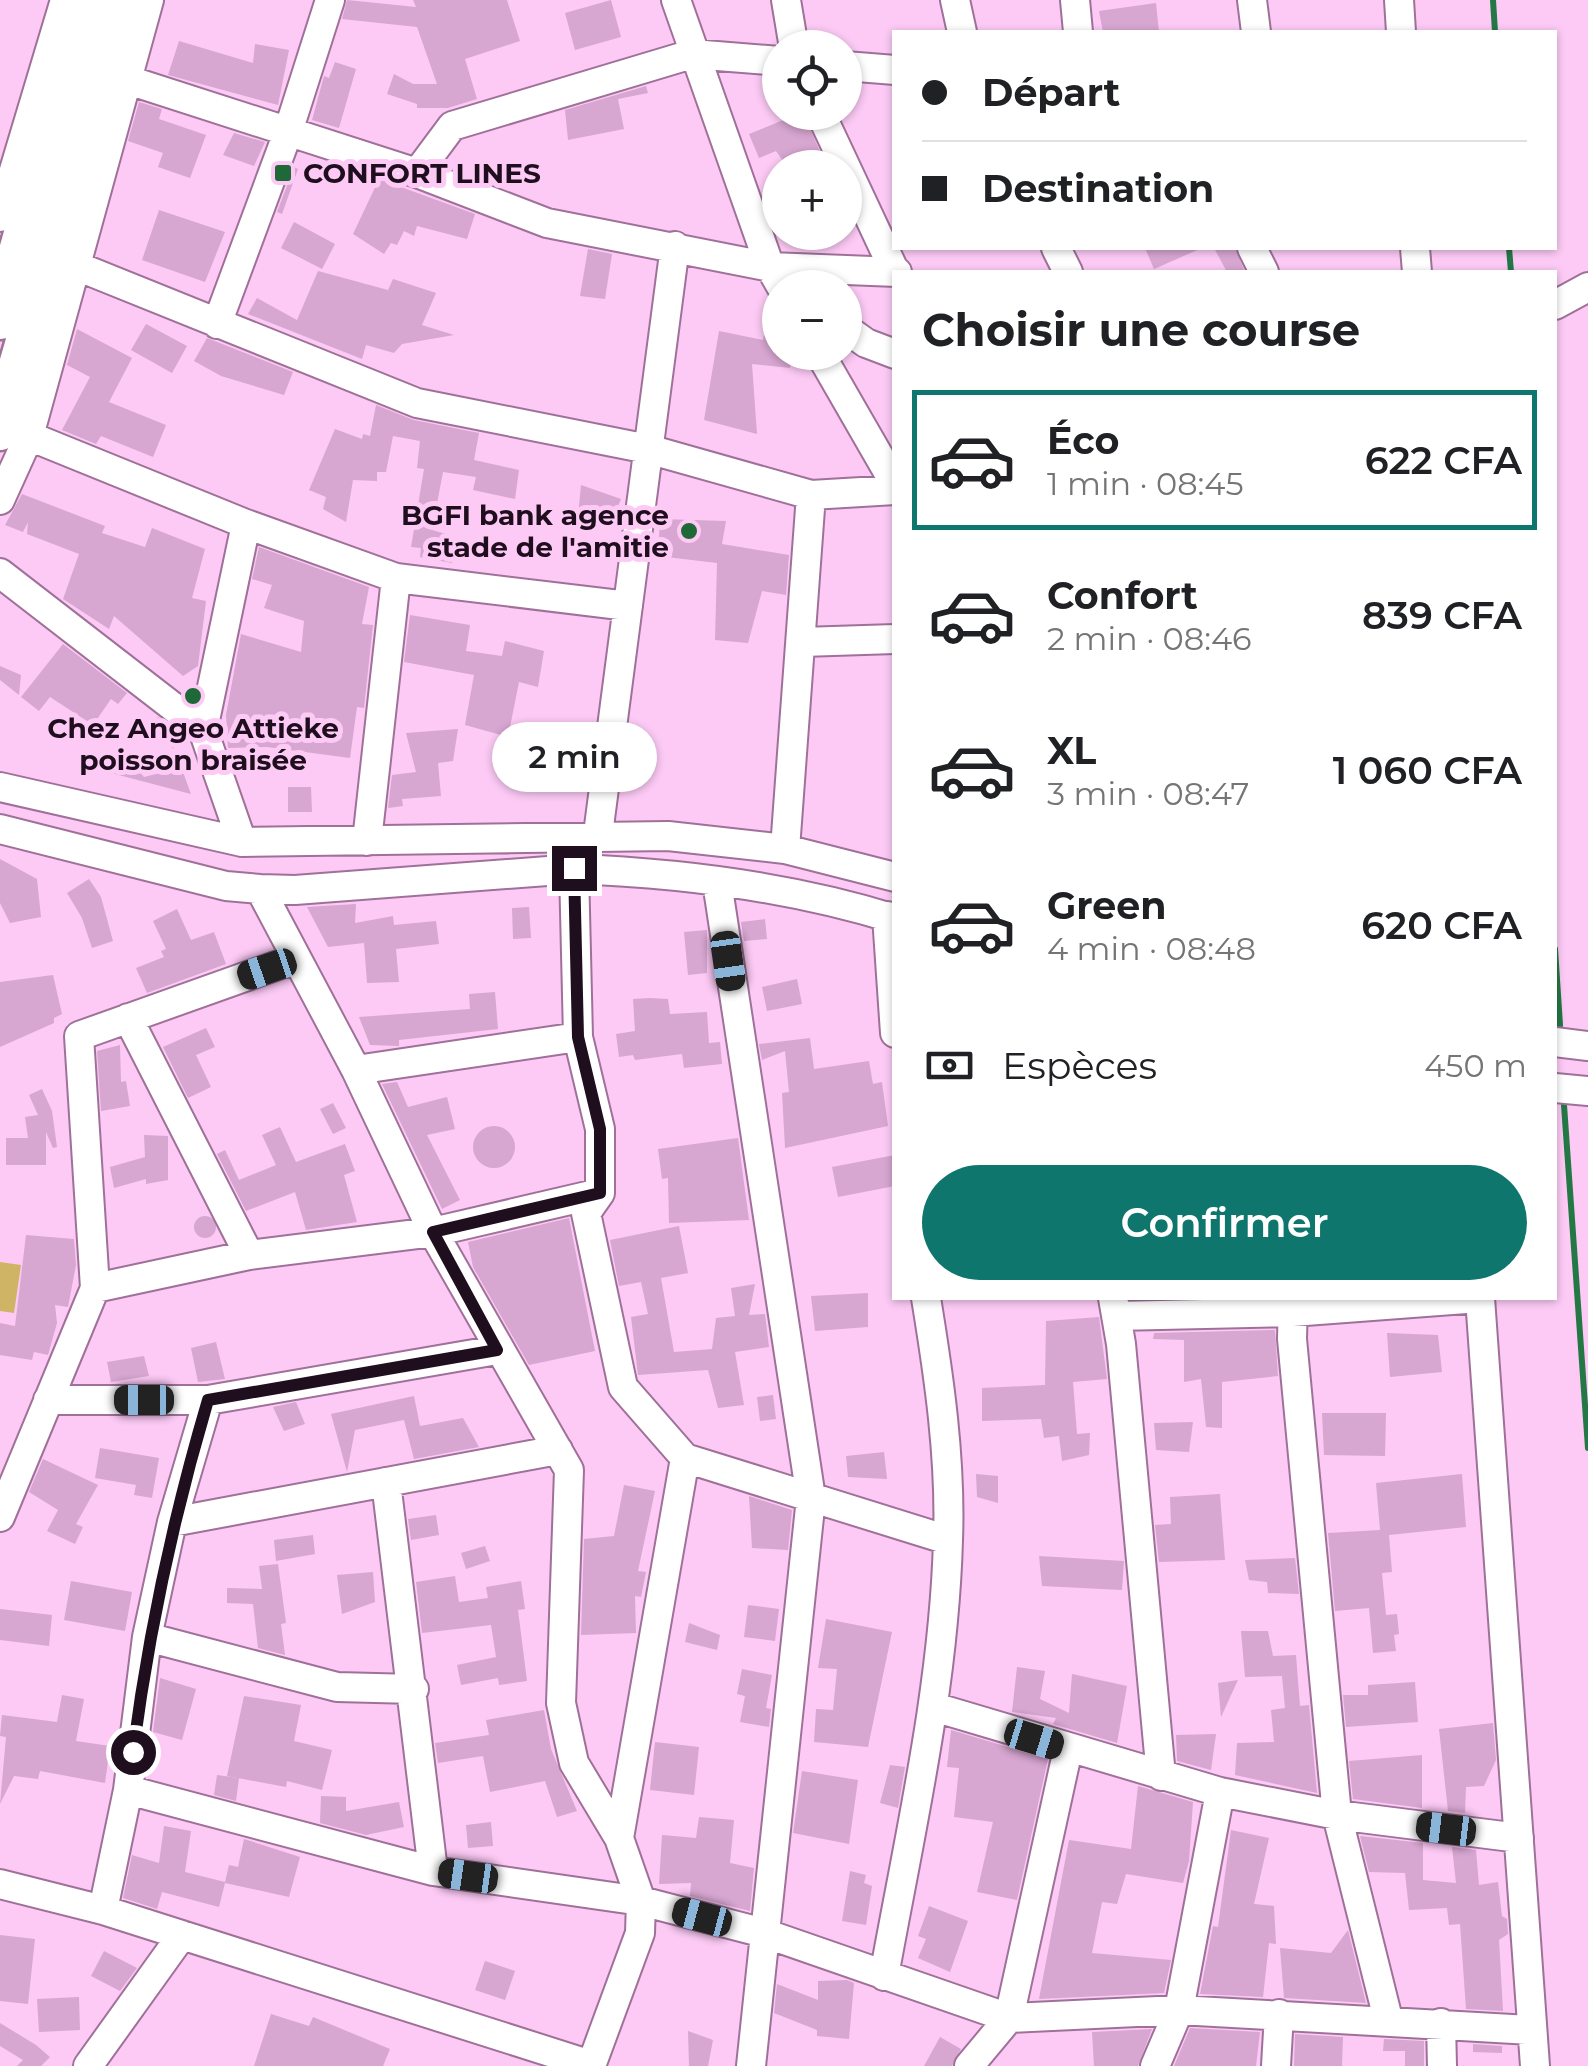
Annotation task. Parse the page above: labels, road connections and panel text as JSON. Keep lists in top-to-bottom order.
{
  "places": {
    "transit": ["CONFORT LINES"],
    "other": ["BGFI bank agence stade de l'amitie", "Chez Angeo Attieke poisson braisée"]
  },
  "page": {
    "map_buttons": ["+", "−"],
    "banner": ["Départ", "Destination"],
    "heading": "Choisir une course",
    "list": [
      {
        "name": "Éco",
        "note": "1 min · 08:45",
        "value": "622 CFA"
      },
      {
        "name": "Confort",
        "note": "2 min · 08:46",
        "value": "839 CFA"
      },
      {
        "name": "XL",
        "note": "3 min · 08:47",
        "value": "1 060 CFA"
      },
      {
        "name": "Green",
        "note": "4 min · 08:48",
        "value": "620 CFA"
      }
    ],
    "bubble": "2 min",
    "pay": ["Espèces", "450 m"],
    "buttons": "Confirmer"
  }
}
